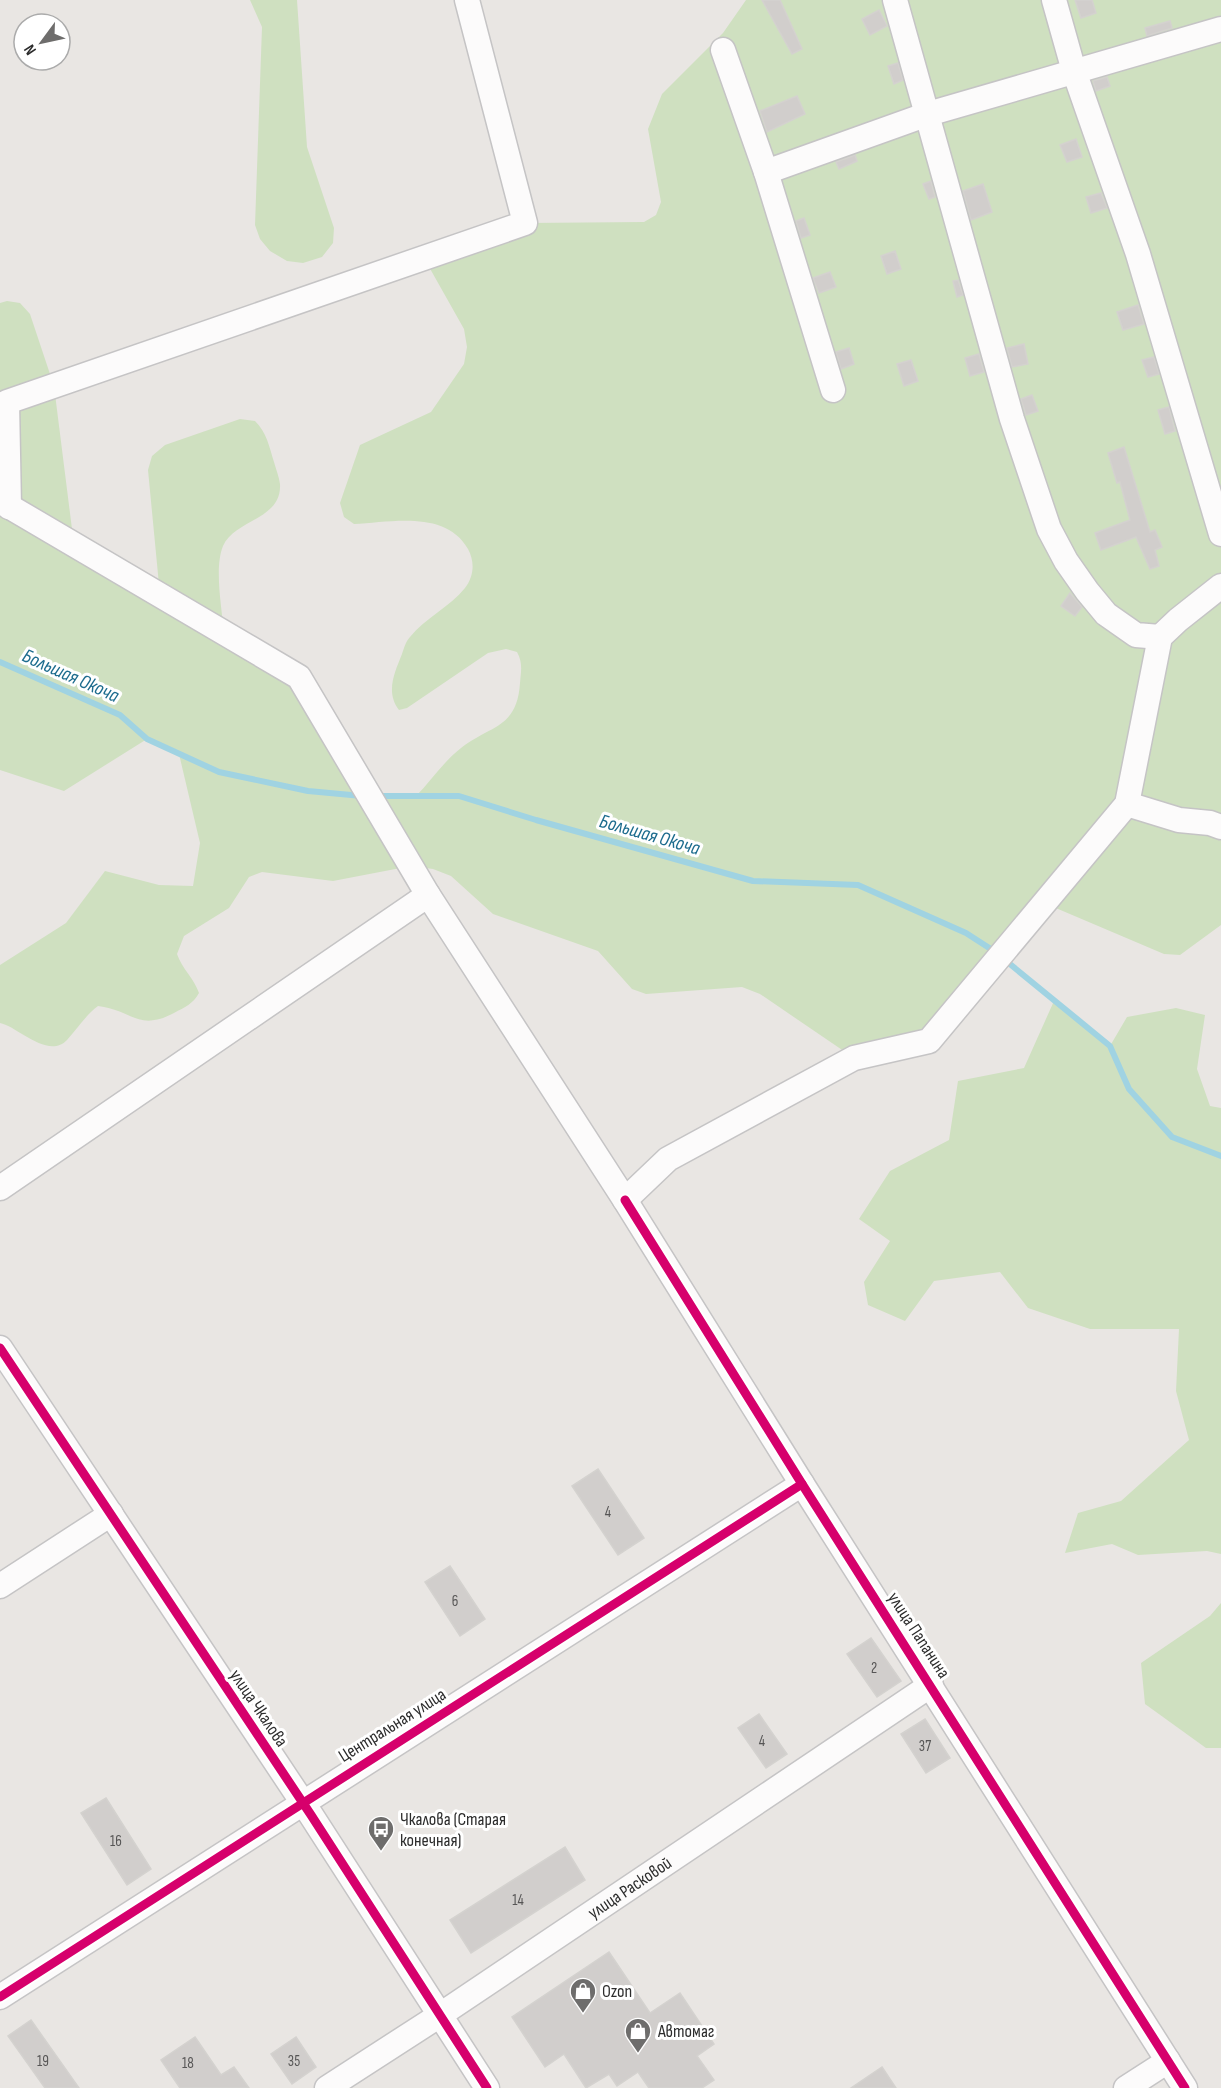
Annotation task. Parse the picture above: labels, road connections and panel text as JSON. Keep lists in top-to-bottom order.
{
  "streets": {
    "street": [
      "улица Папанина",
      "улица Чкалова",
      "Центральная улица",
      "улица Расковой"
    ]
  },
  "crossings": [
    ["улица Папанина", "Центральная улица"],
    ["улица Папанина", "улица Расковой"],
    ["улица Чкалова", "Центральная улица"],
    ["улица Чкалова", "улица Расковой"]
  ],
  "water": ["Большая Окоча"],
  "places": {
    "bus stop": ["Чкалова (Старая конечная)"],
    "shop": ["Ozon", "Автомаг"]
  },
  "house_numbers": [
    "4",
    "6",
    "2",
    "4",
    "37",
    "16",
    "14",
    "19",
    "35",
    "18"
  ],
  "north": "bottom left"
}
